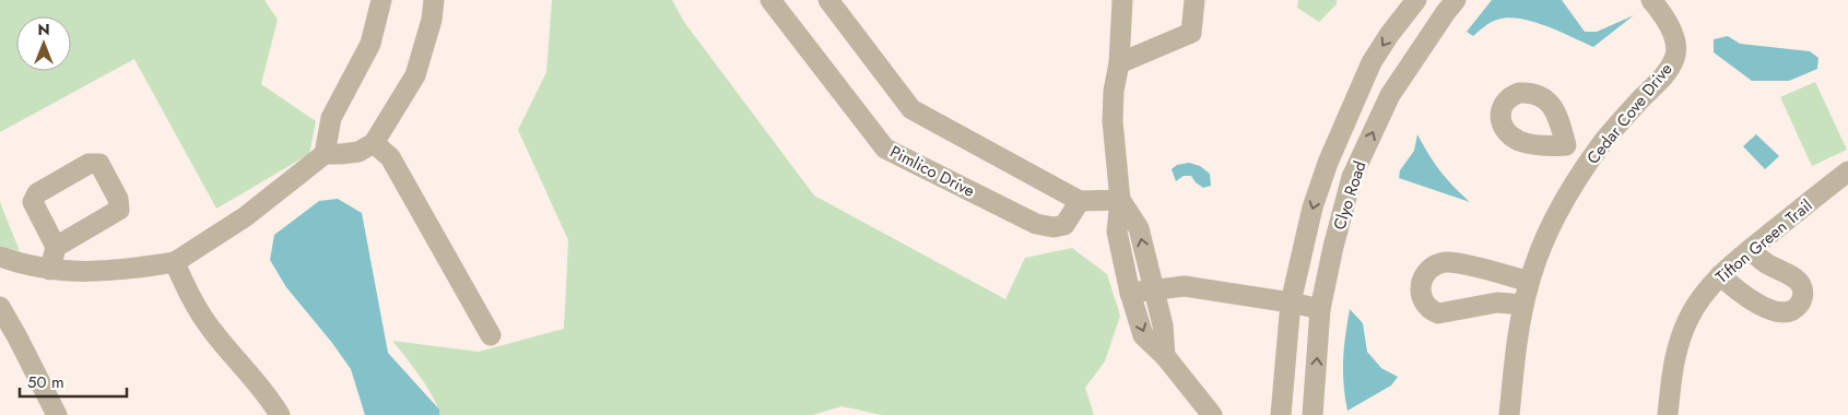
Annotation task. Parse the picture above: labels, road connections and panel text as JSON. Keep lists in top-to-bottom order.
{
  "streets": {
    "street": [
      "Cedar Cove Drive",
      "Pimlico Drive",
      "Clyo Road",
      "Tifton Green Trail"
    ]
  },
  "scale_bar": "50 m",
  "north": "top"
}
